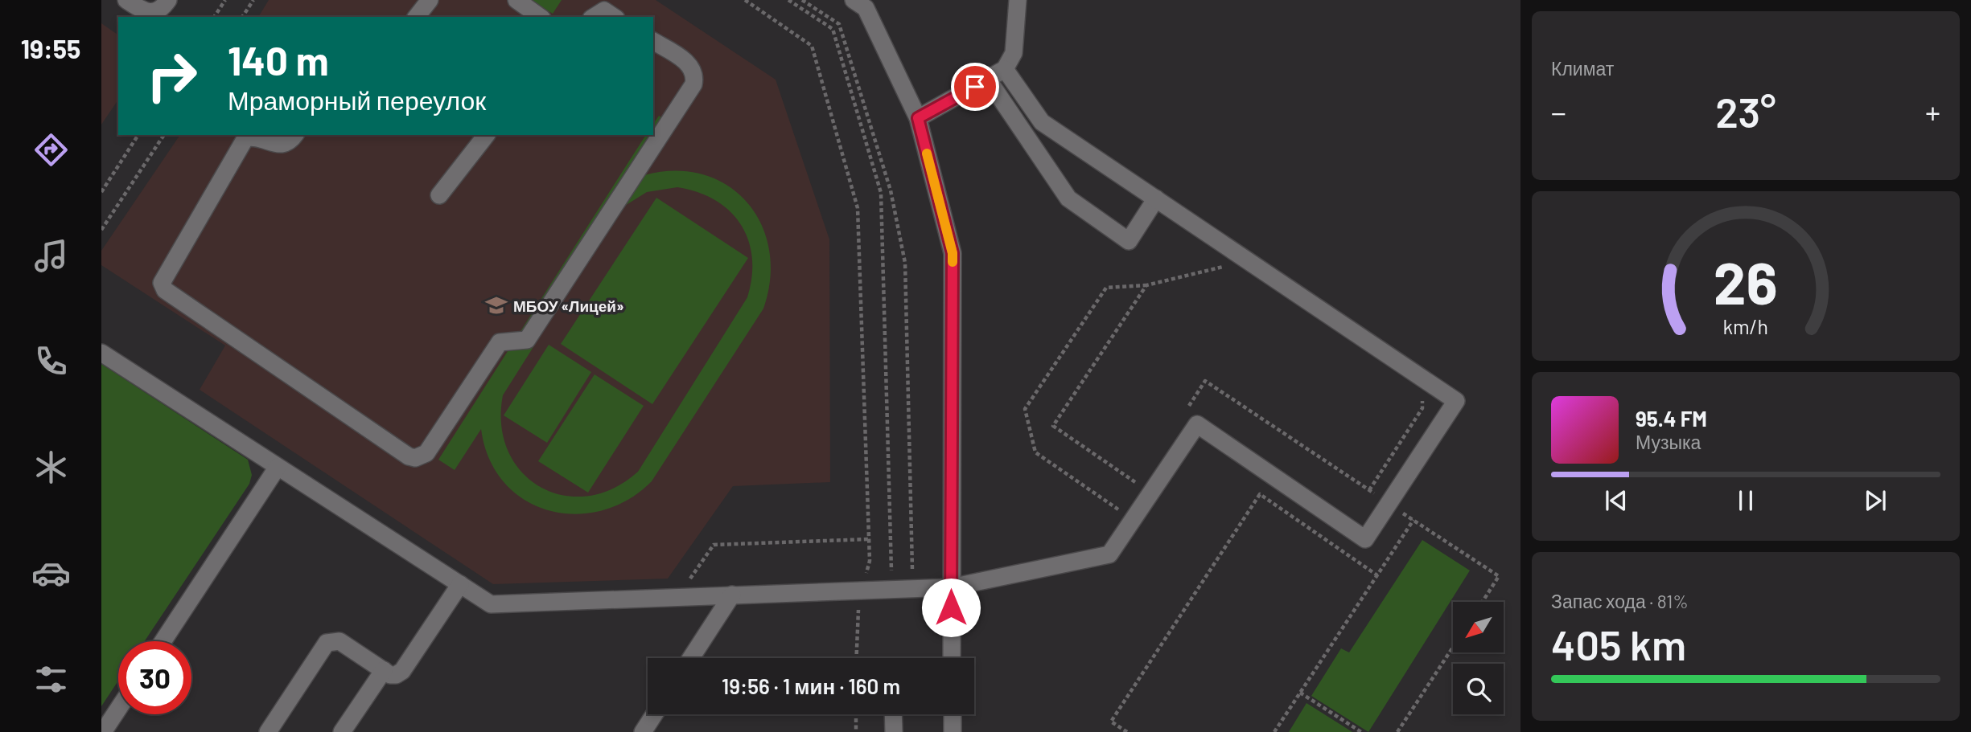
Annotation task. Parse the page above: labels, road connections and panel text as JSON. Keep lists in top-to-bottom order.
{
  "places": {
    "school or university": ["МБОУ «Лицей»"]
  },
  "north": "bottom left",
  "page": {
    "tabs": "19:55",
    "tile": [
      "Климат",
      ["Запас хода · 81%", "405 km"]
    ],
    "turn": ["140 m", "Мраморный переулок"],
    "heat": ["−", "23°", "+"],
    "song": ["95.4 FM", "Музыка"],
    "limit": "30",
    "trip": "19:56 · 1 мин · 160 m",
    "gauge": ["26", "km/h"]
  }
}
